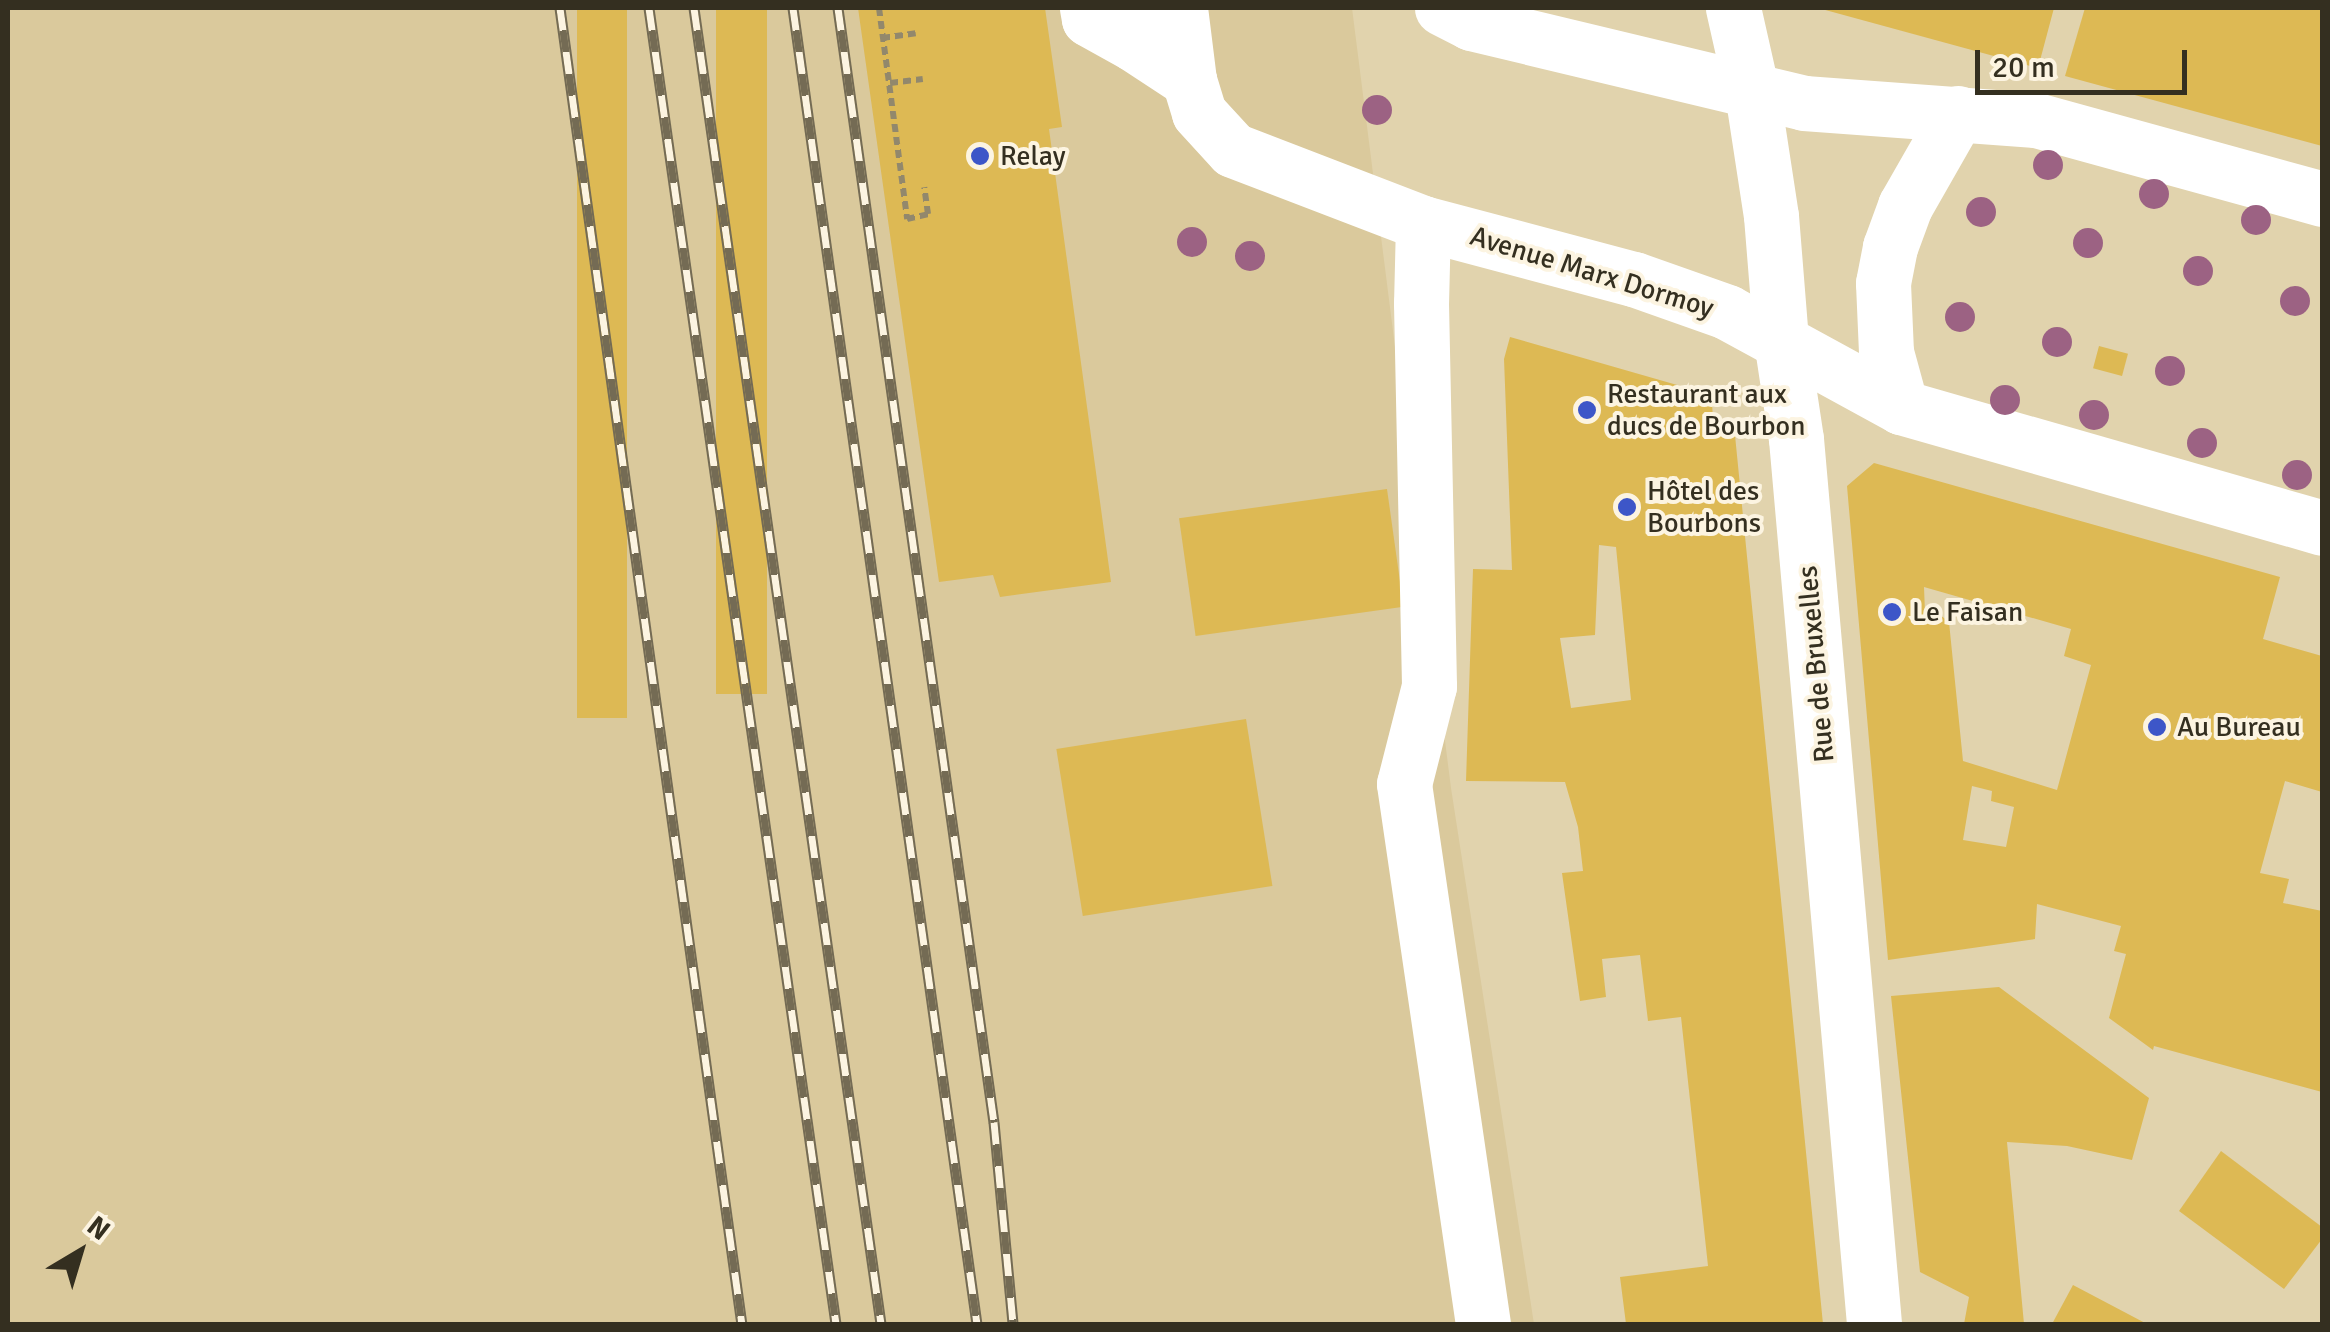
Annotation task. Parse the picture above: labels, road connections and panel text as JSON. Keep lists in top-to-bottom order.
{
  "streets": {
    "street": ["Avenue Marx Dormoy", "Rue de Bruxelles"]
  },
  "crossings": [
    ["Avenue Marx Dormoy", "Rue de Bruxelles"]
  ],
  "places": [
    "Relay",
    "Restaurant aux ducs de Bourbon",
    "Hôtel des Bourbons",
    "Le Faisan",
    "Au Bureau"
  ],
  "scale_bar": "20 m",
  "north": "top right"
}
